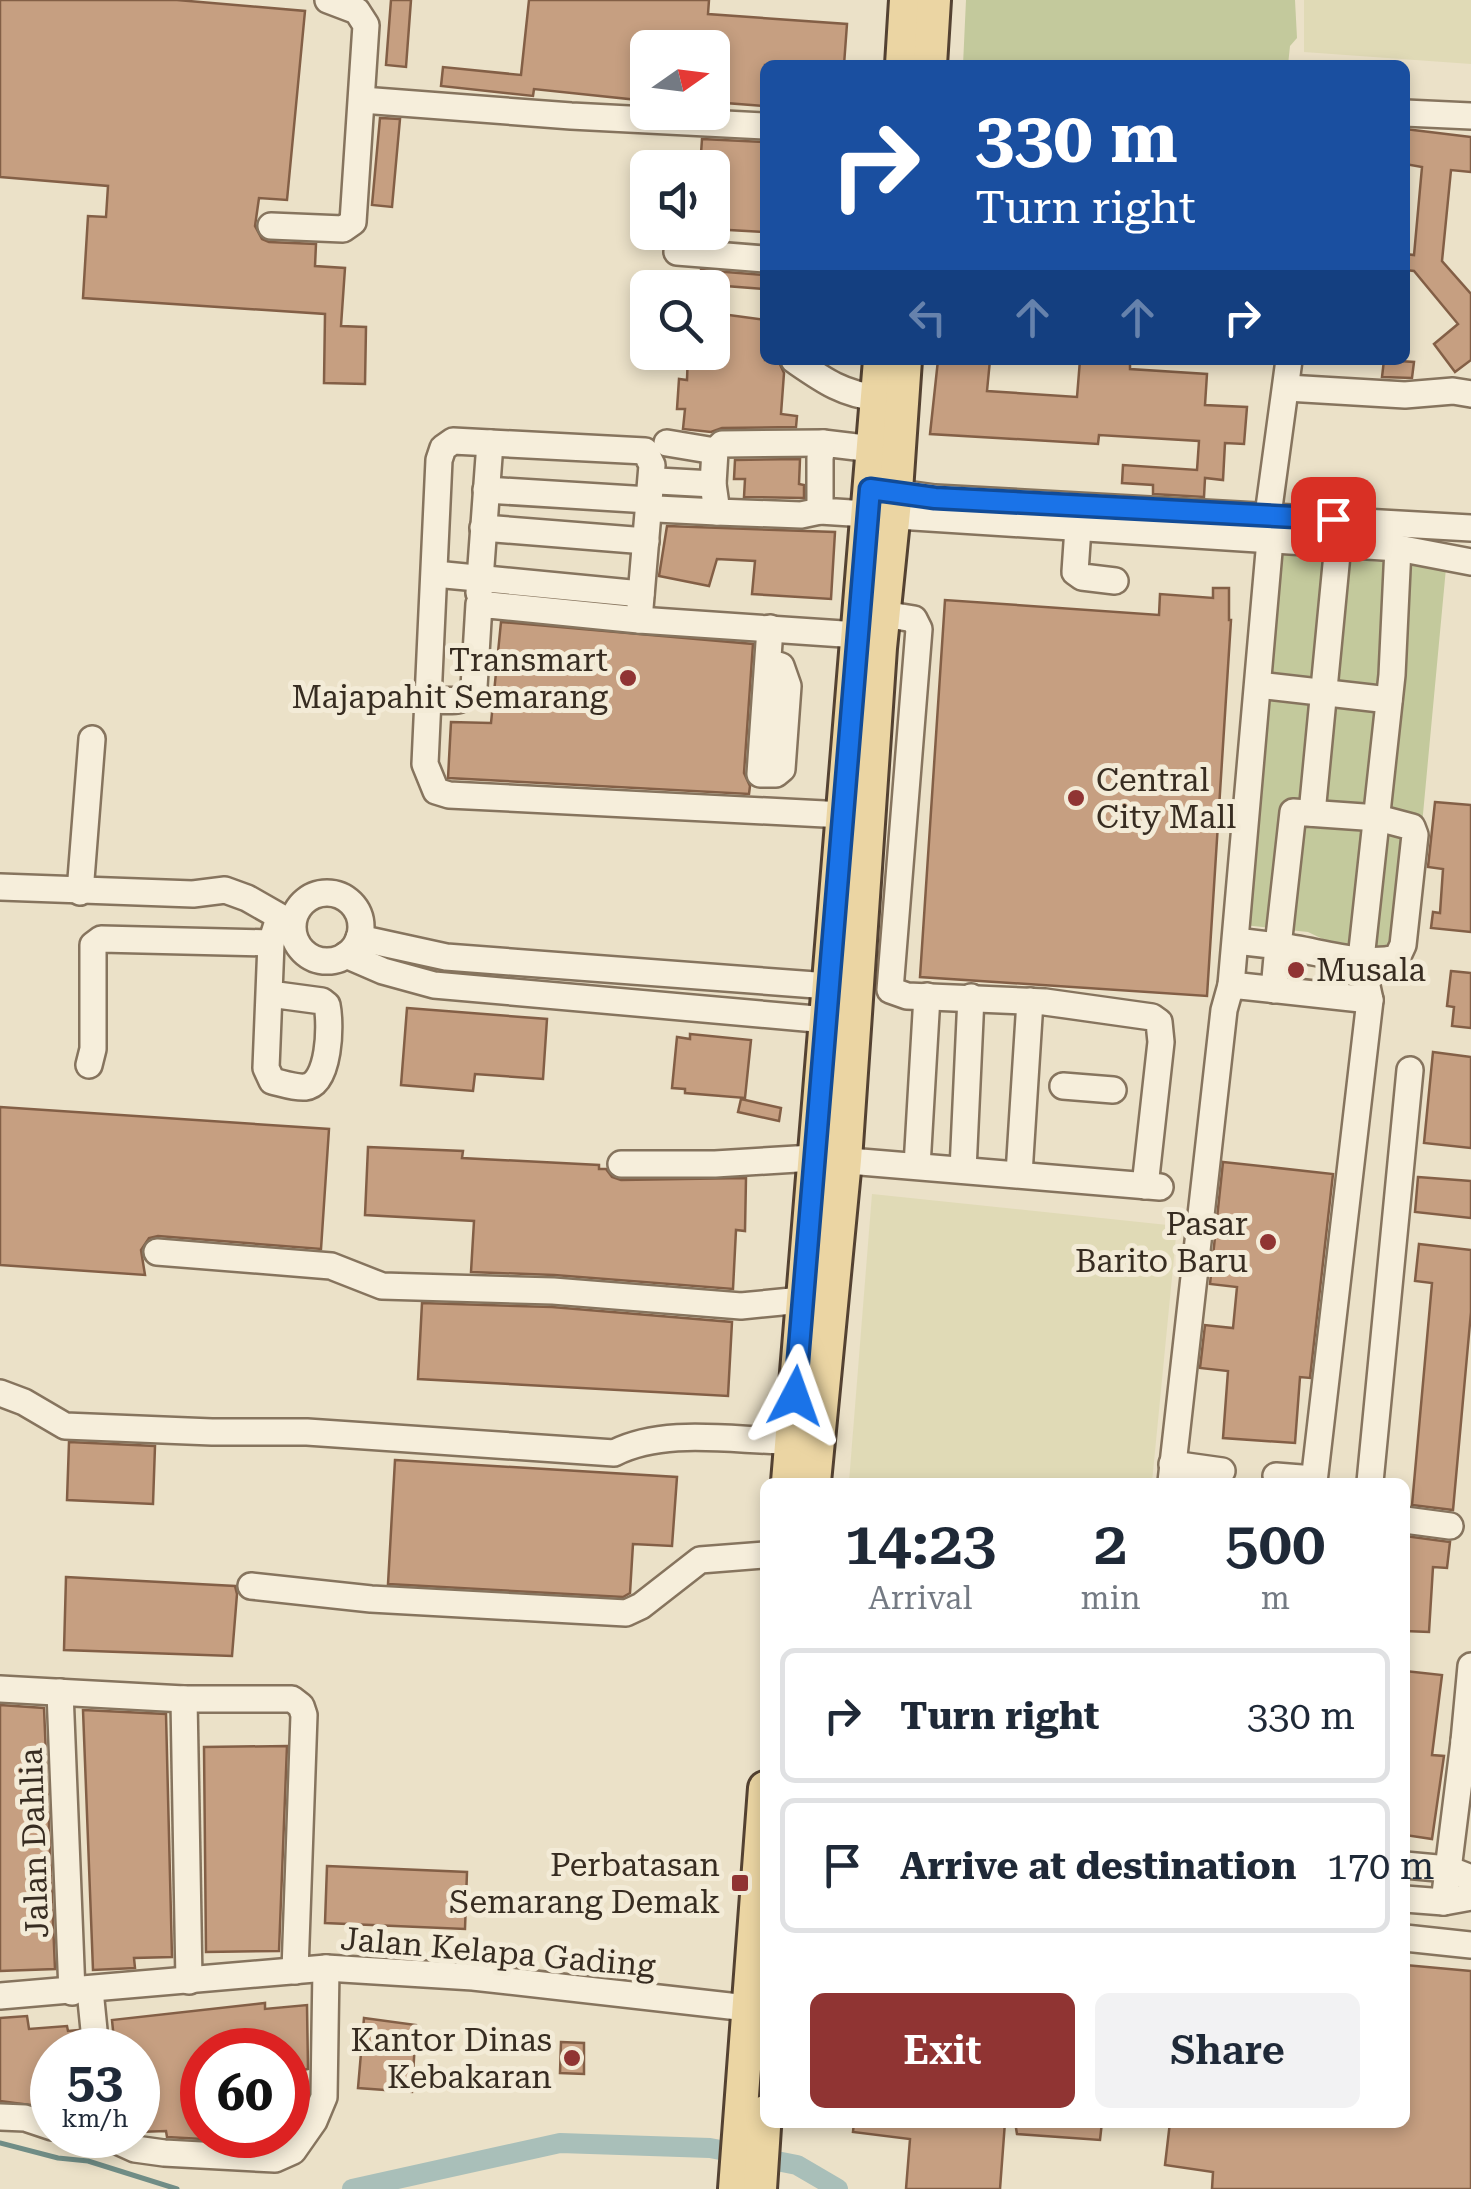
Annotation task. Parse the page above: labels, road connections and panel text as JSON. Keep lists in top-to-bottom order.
{
  "streets": {
    "street": ["Jalan Dahlia", "Jalan Kelapa Gading"]
  },
  "crossings": [
    ["Jalan Dahlia", "Jalan Kelapa Gading"]
  ],
  "places": {
    "other": [
      "Transmart Majapahit Semarang",
      "Central City Mall",
      "Musala",
      "Pasar Barito Baru",
      "Kantor Dinas Kebakaran"
    ],
    "transit": ["Perbatasan Semarang Demak"]
  },
  "north": "right",
  "page": {
    "turn": ["330 m", "Turn right"],
    "eta": [
      "14:23",
      "Arrival",
      "2",
      "min",
      "500",
      "m"
    ],
    "list": [
      {
        "name": "Turn right",
        "value": "330 m"
      },
      {
        "name": "Arrive at destination",
        "value": "170 m"
      }
    ],
    "buttons": ["Exit", "Share"],
    "speed": "53 km/h",
    "limit": "60"
  }
}
